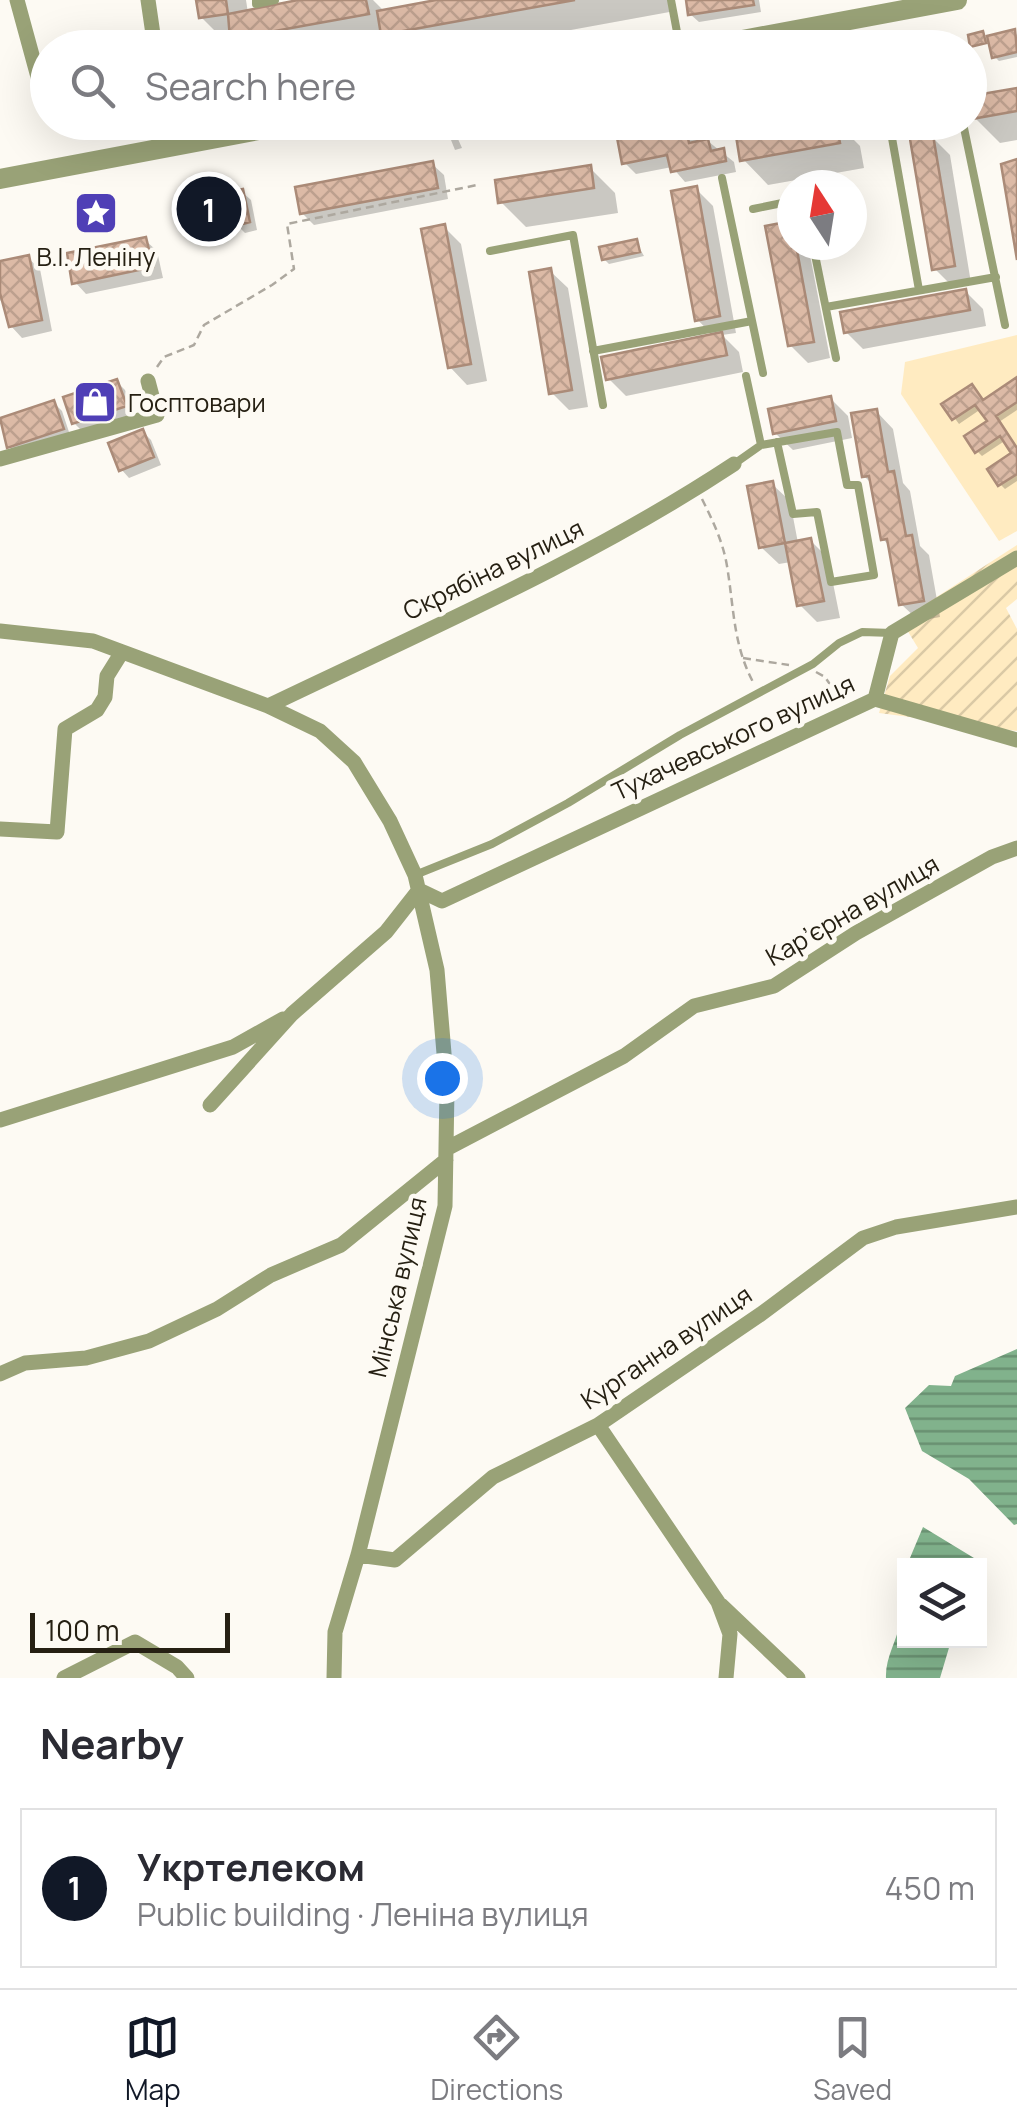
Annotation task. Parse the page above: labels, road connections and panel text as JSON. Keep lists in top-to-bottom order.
{
  "streets": {
    "street": [
      "Скрябіна вулиця",
      "Тухачевського вулиця",
      "Кар’єрна вулиця",
      "Мінська вулиця",
      "Курганна вулиця"
    ]
  },
  "crossings": [
    ["Скрябіна вулиця", "Мінська вулиця"],
    ["Тухачевського вулиця", "Мінська вулиця"],
    ["Кар’єрна вулиця", "Мінська вулиця"],
    ["Мінська вулиця", "Курганна вулиця"]
  ],
  "places": {
    "place": ["В.І. Леніну"],
    "shop": ["Госптовари"]
  },
  "scale_bar": "100 m",
  "north": "top",
  "page": {
    "search": "Search here",
    "pins": "1",
    "scale": "100 m",
    "heading": "Nearby",
    "list": [
      {
        "mark": "1",
        "name": "Укртелеком",
        "note": "Public building · Леніна вулиця",
        "value": "450 m"
      }
    ],
    "nav": ["Map", "Directions", "Saved"]
  }
}
